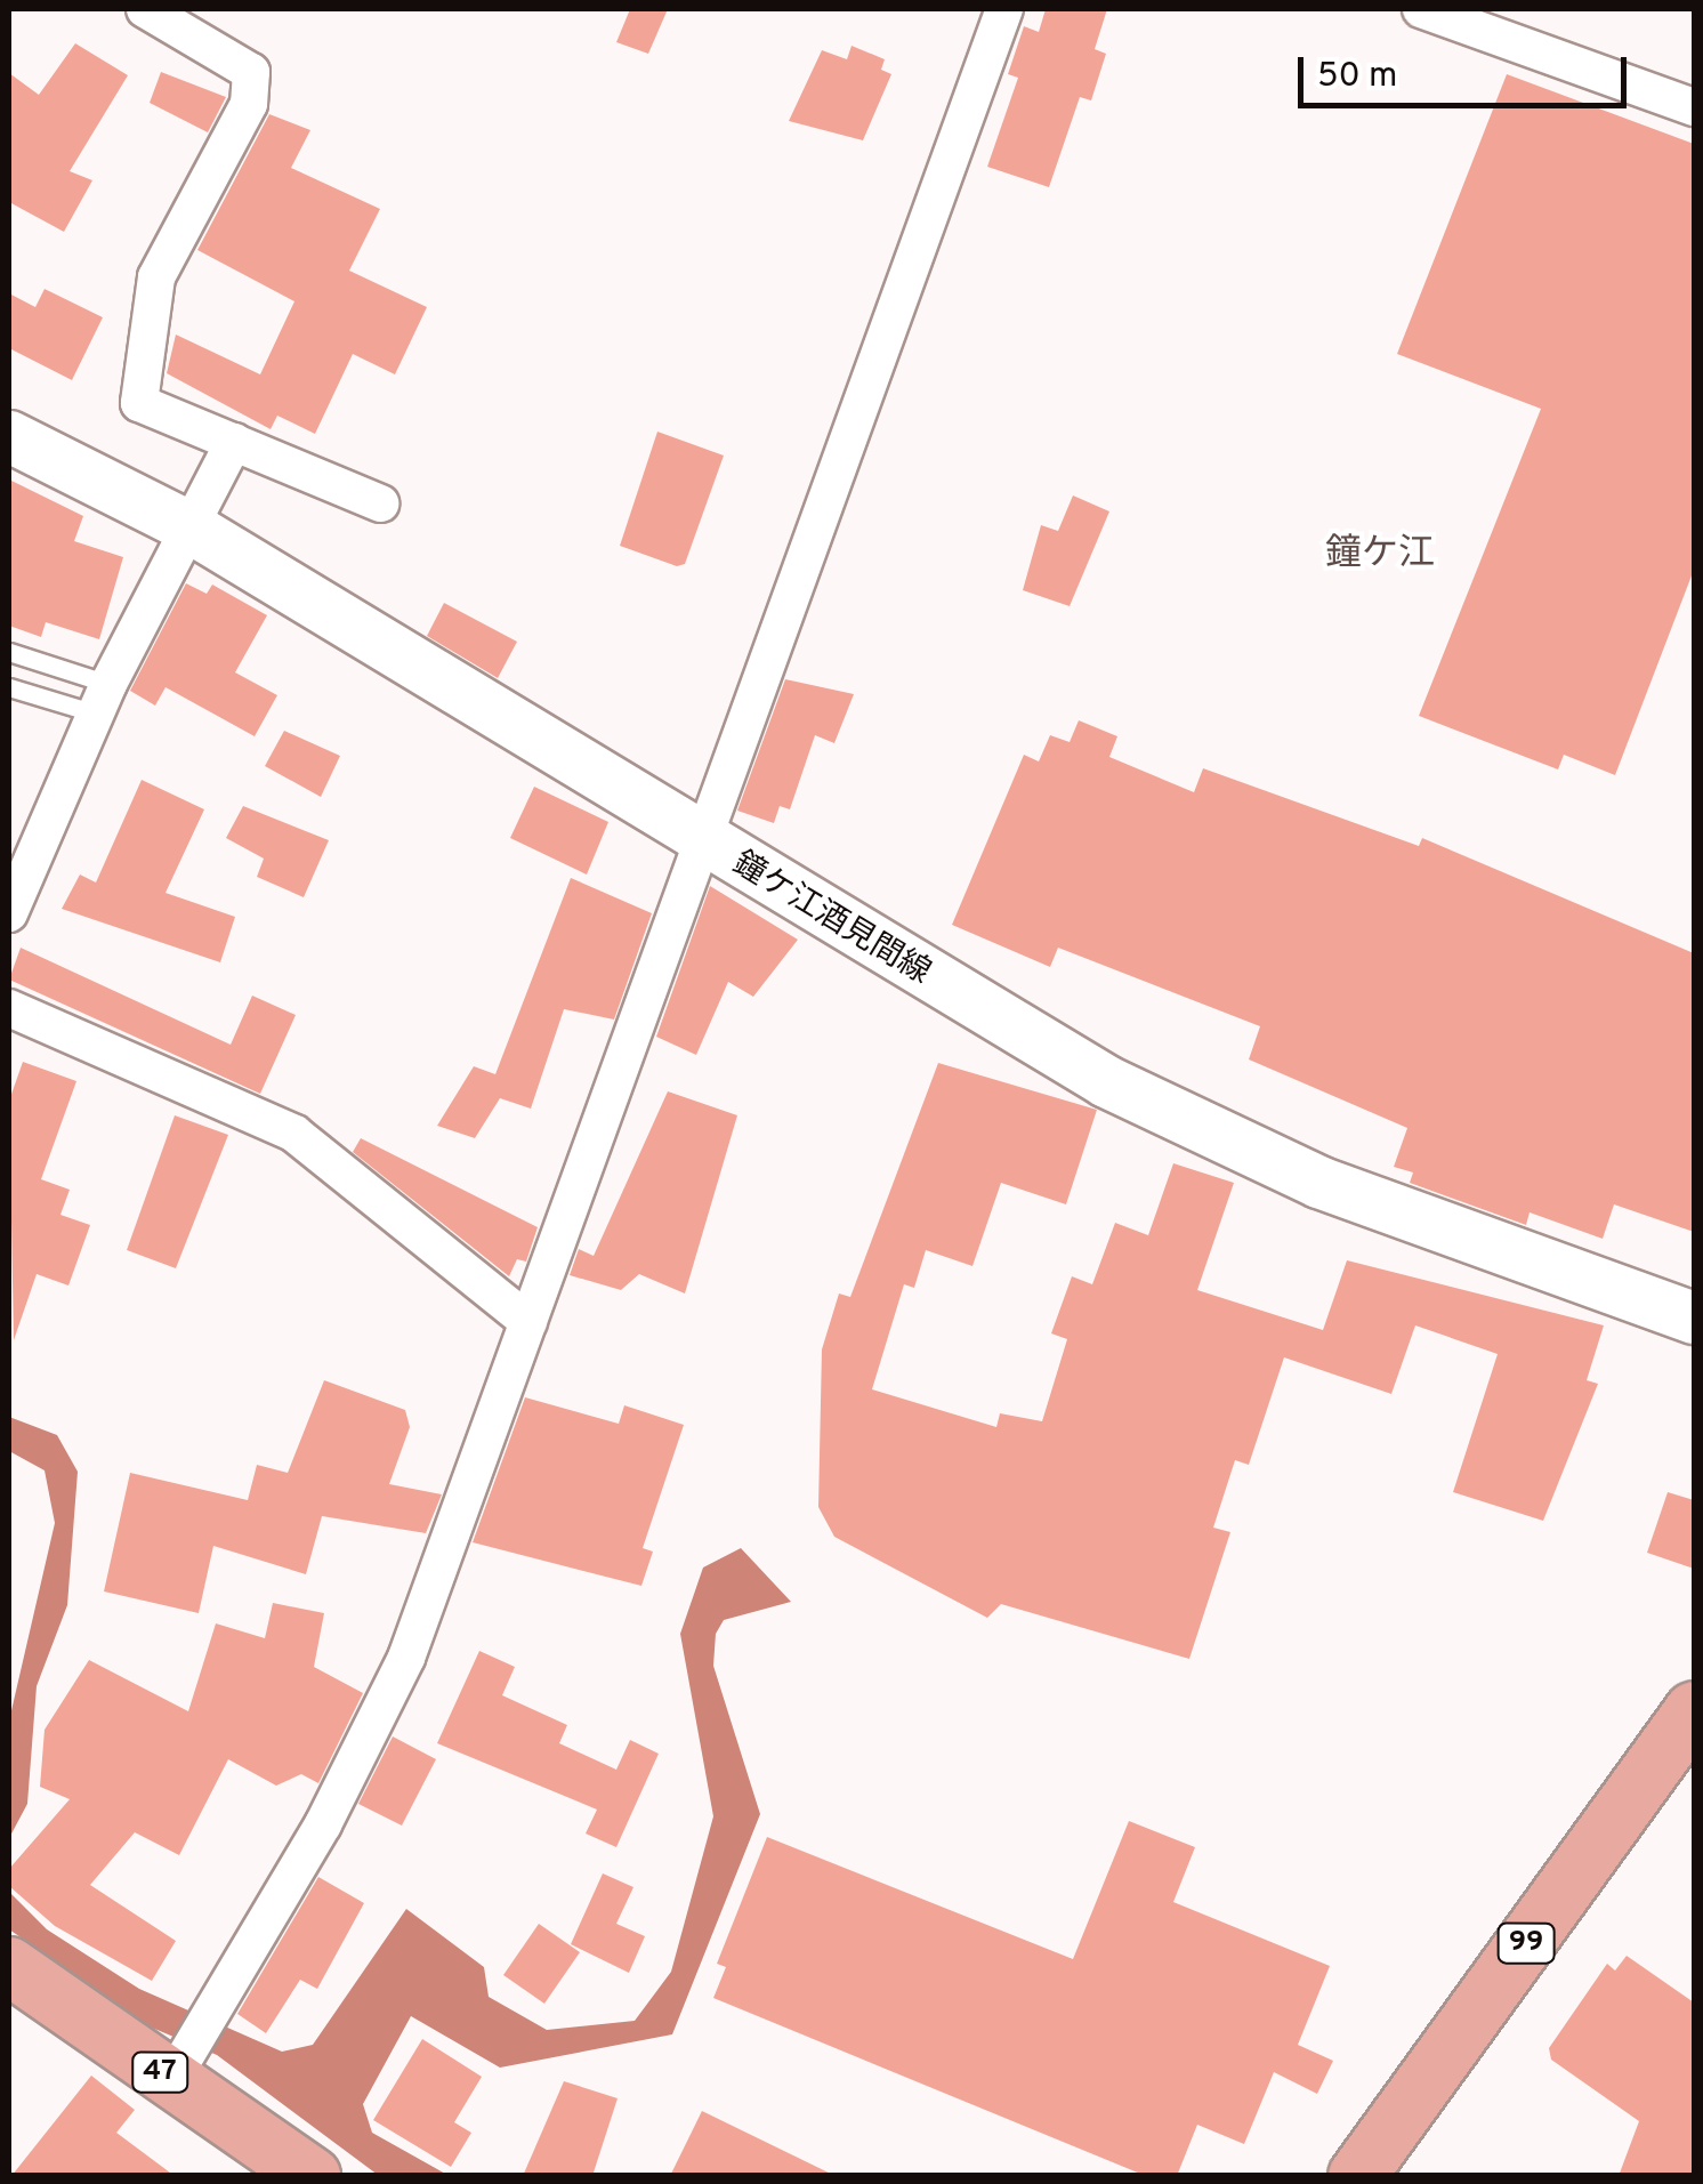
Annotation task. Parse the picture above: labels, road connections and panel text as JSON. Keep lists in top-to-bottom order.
{
  "streets": {
    "main road": ["鐘ケ江酒見間線", "99", "47"]
  },
  "districts": ["鐘ケ江"],
  "scale_bar": "50 m"
}
